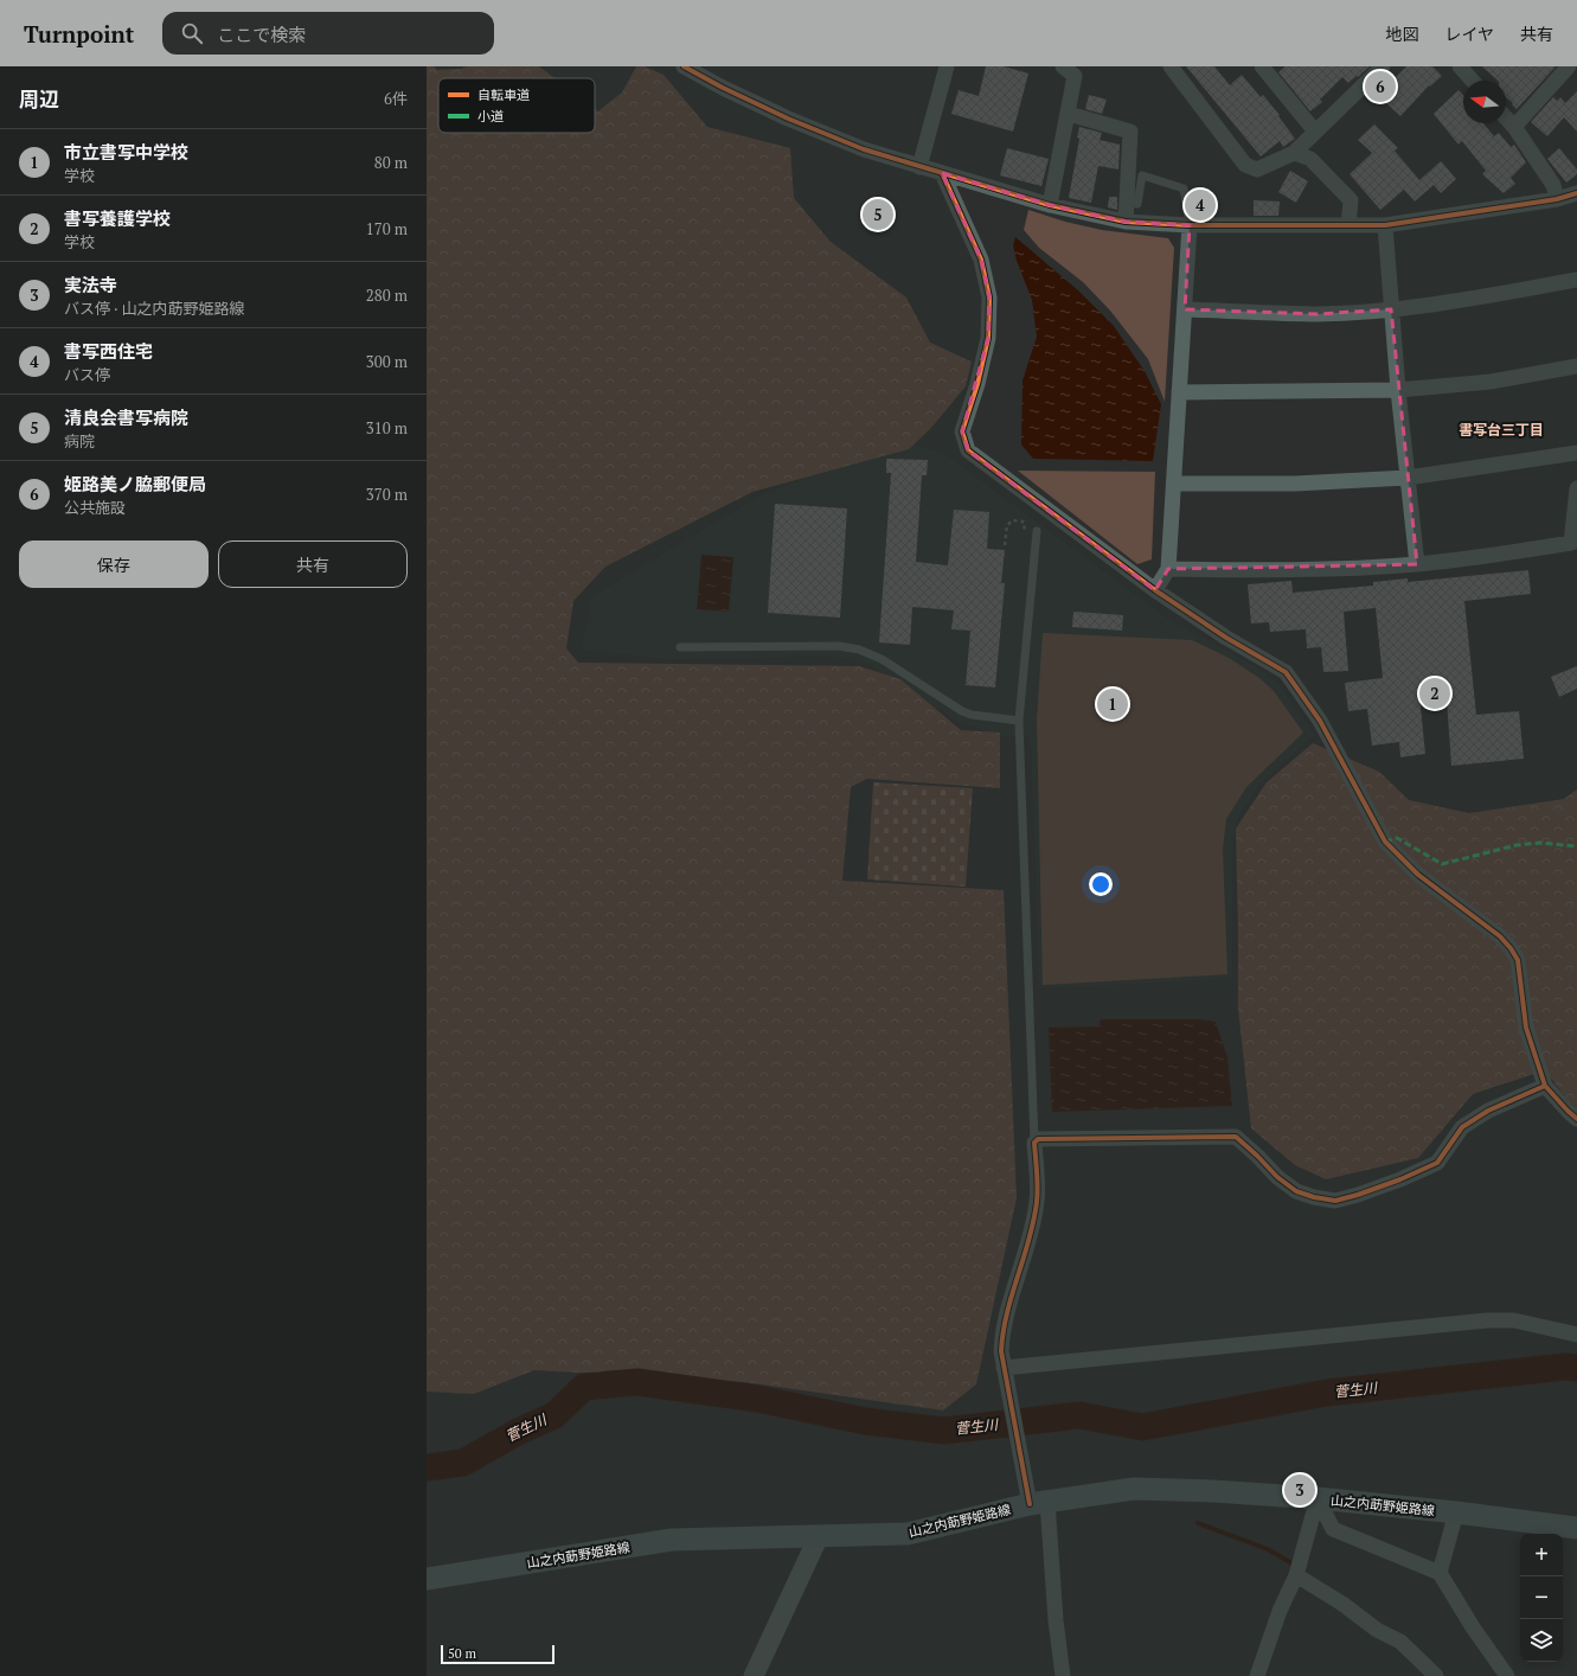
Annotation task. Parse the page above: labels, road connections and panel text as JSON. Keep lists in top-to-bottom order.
{
  "streets": {
    "main road": ["山之内莇野姫路線"]
  },
  "districts": ["書写台三丁目"],
  "water": ["菅生川"],
  "legend": ["自転車道", "小道"],
  "scale_bar": "50 m",
  "north": "left",
  "page": {
    "header": "Turnpoint",
    "search": "ここで検索",
    "nav": ["地図", "レイヤ", "共有"],
    "heading": ["周辺", "6件"],
    "pins": [
      "6",
      "4",
      "5",
      "2",
      "1",
      "3"
    ],
    "list": [
      {
        "mark": "1",
        "name": "市立書写中学校",
        "note": "学校",
        "value": "80 m"
      },
      {
        "mark": "2",
        "name": "書写養護学校",
        "note": "学校",
        "value": "170 m"
      },
      {
        "mark": "3",
        "name": "実法寺",
        "note": "バス停 · 山之内莇野姫路線",
        "value": "280 m"
      },
      {
        "mark": "4",
        "name": "書写西住宅",
        "note": "バス停",
        "value": "300 m"
      },
      {
        "mark": "5",
        "name": "清良会書写病院",
        "note": "病院",
        "value": "310 m"
      },
      {
        "mark": "6",
        "name": "姫路美ノ脇郵便局",
        "note": "公共施設",
        "value": "370 m"
      }
    ],
    "buttons": ["保存", "共有"],
    "map_buttons": ["+", "−"],
    "scale": "50 m"
  }
}
